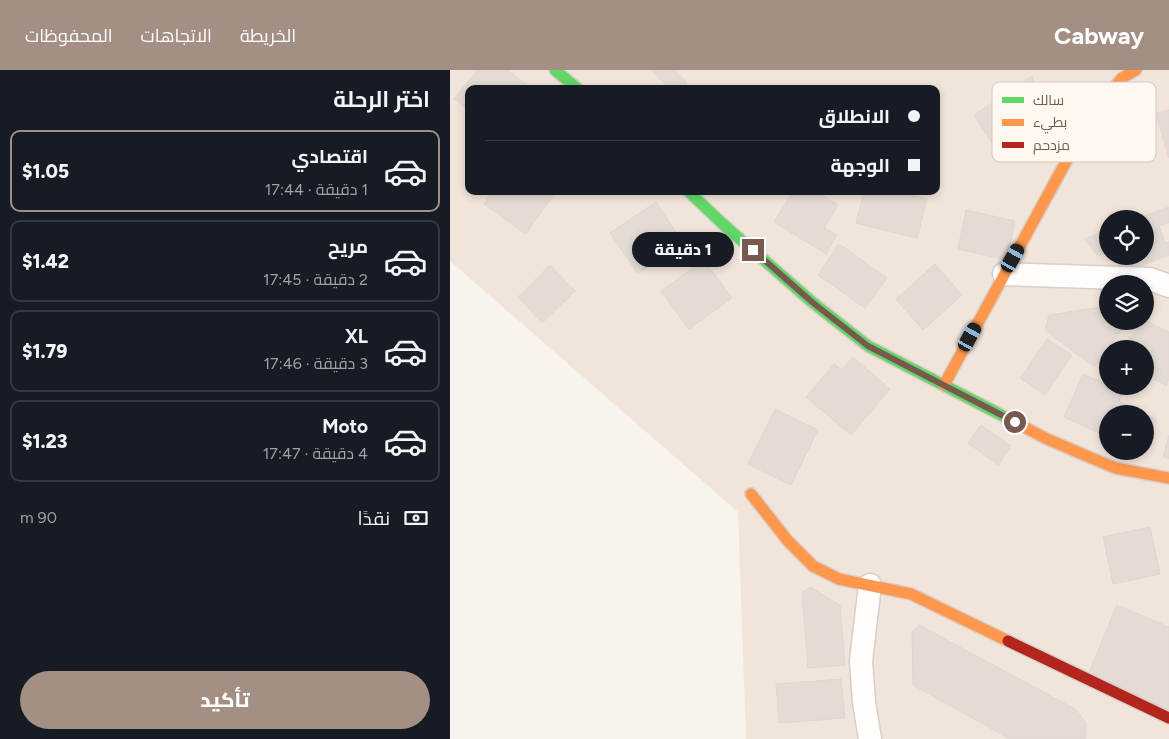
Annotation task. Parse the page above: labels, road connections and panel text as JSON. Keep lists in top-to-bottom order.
{
  "legend": ["سالك", "بطيء", "مزدحم"],
  "page": {
    "header": "Cabway",
    "nav": ["الخريطة", "الاتجاهات", "المحفوظات"],
    "heading": "اختر الرحلة",
    "banner": ["الانطلاق", "الوجهة"],
    "list": [
      {
        "name": "اقتصادي",
        "note": "1 دقيقة · 17:44",
        "value": "$1.05"
      },
      {
        "name": "مريح",
        "note": "2 دقيقة · 17:45",
        "value": "$1.42"
      },
      {
        "name": "XL",
        "note": "3 دقيقة · 17:46",
        "value": "$1.79"
      },
      {
        "name": "Moto",
        "note": "4 دقيقة · 17:47",
        "value": "$1.23"
      }
    ],
    "map_buttons": ["+", "−"],
    "bubble": "1 دقيقة",
    "pay": ["نقدًا", "90 m"],
    "buttons": "تأكيد"
  }
}
